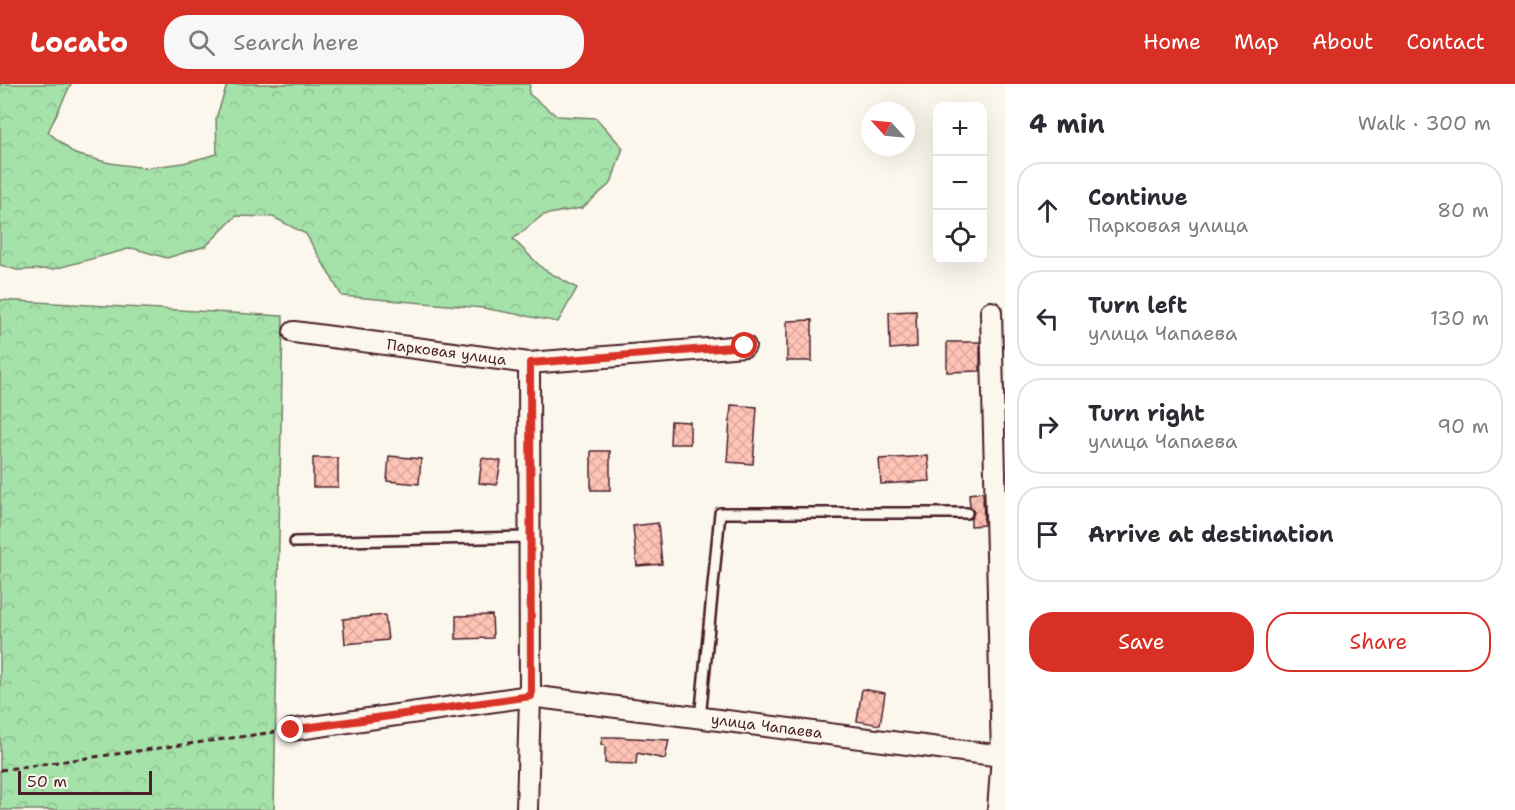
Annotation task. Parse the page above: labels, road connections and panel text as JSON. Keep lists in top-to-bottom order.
{
  "streets": {
    "street": ["Парковая улица", "улица Чапаева"]
  },
  "scale_bar": "50 m",
  "north": "top left",
  "page": {
    "header": "Locato",
    "search": "Search here",
    "nav": [
      "Home",
      "Map",
      "About",
      "Contact"
    ],
    "heading": ["4 min", "Walk · 300 m"],
    "map_buttons": ["+", "−"],
    "list": [
      ["Continue", "Парковая улица", "80 m"],
      ["Turn left", "улица Чапаева", "130 m"],
      ["Turn right", "улица Чапаева", "90 m"],
      "Arrive at destination"
    ],
    "buttons": ["Save", "Share"],
    "scale": "50 m"
  }
}
